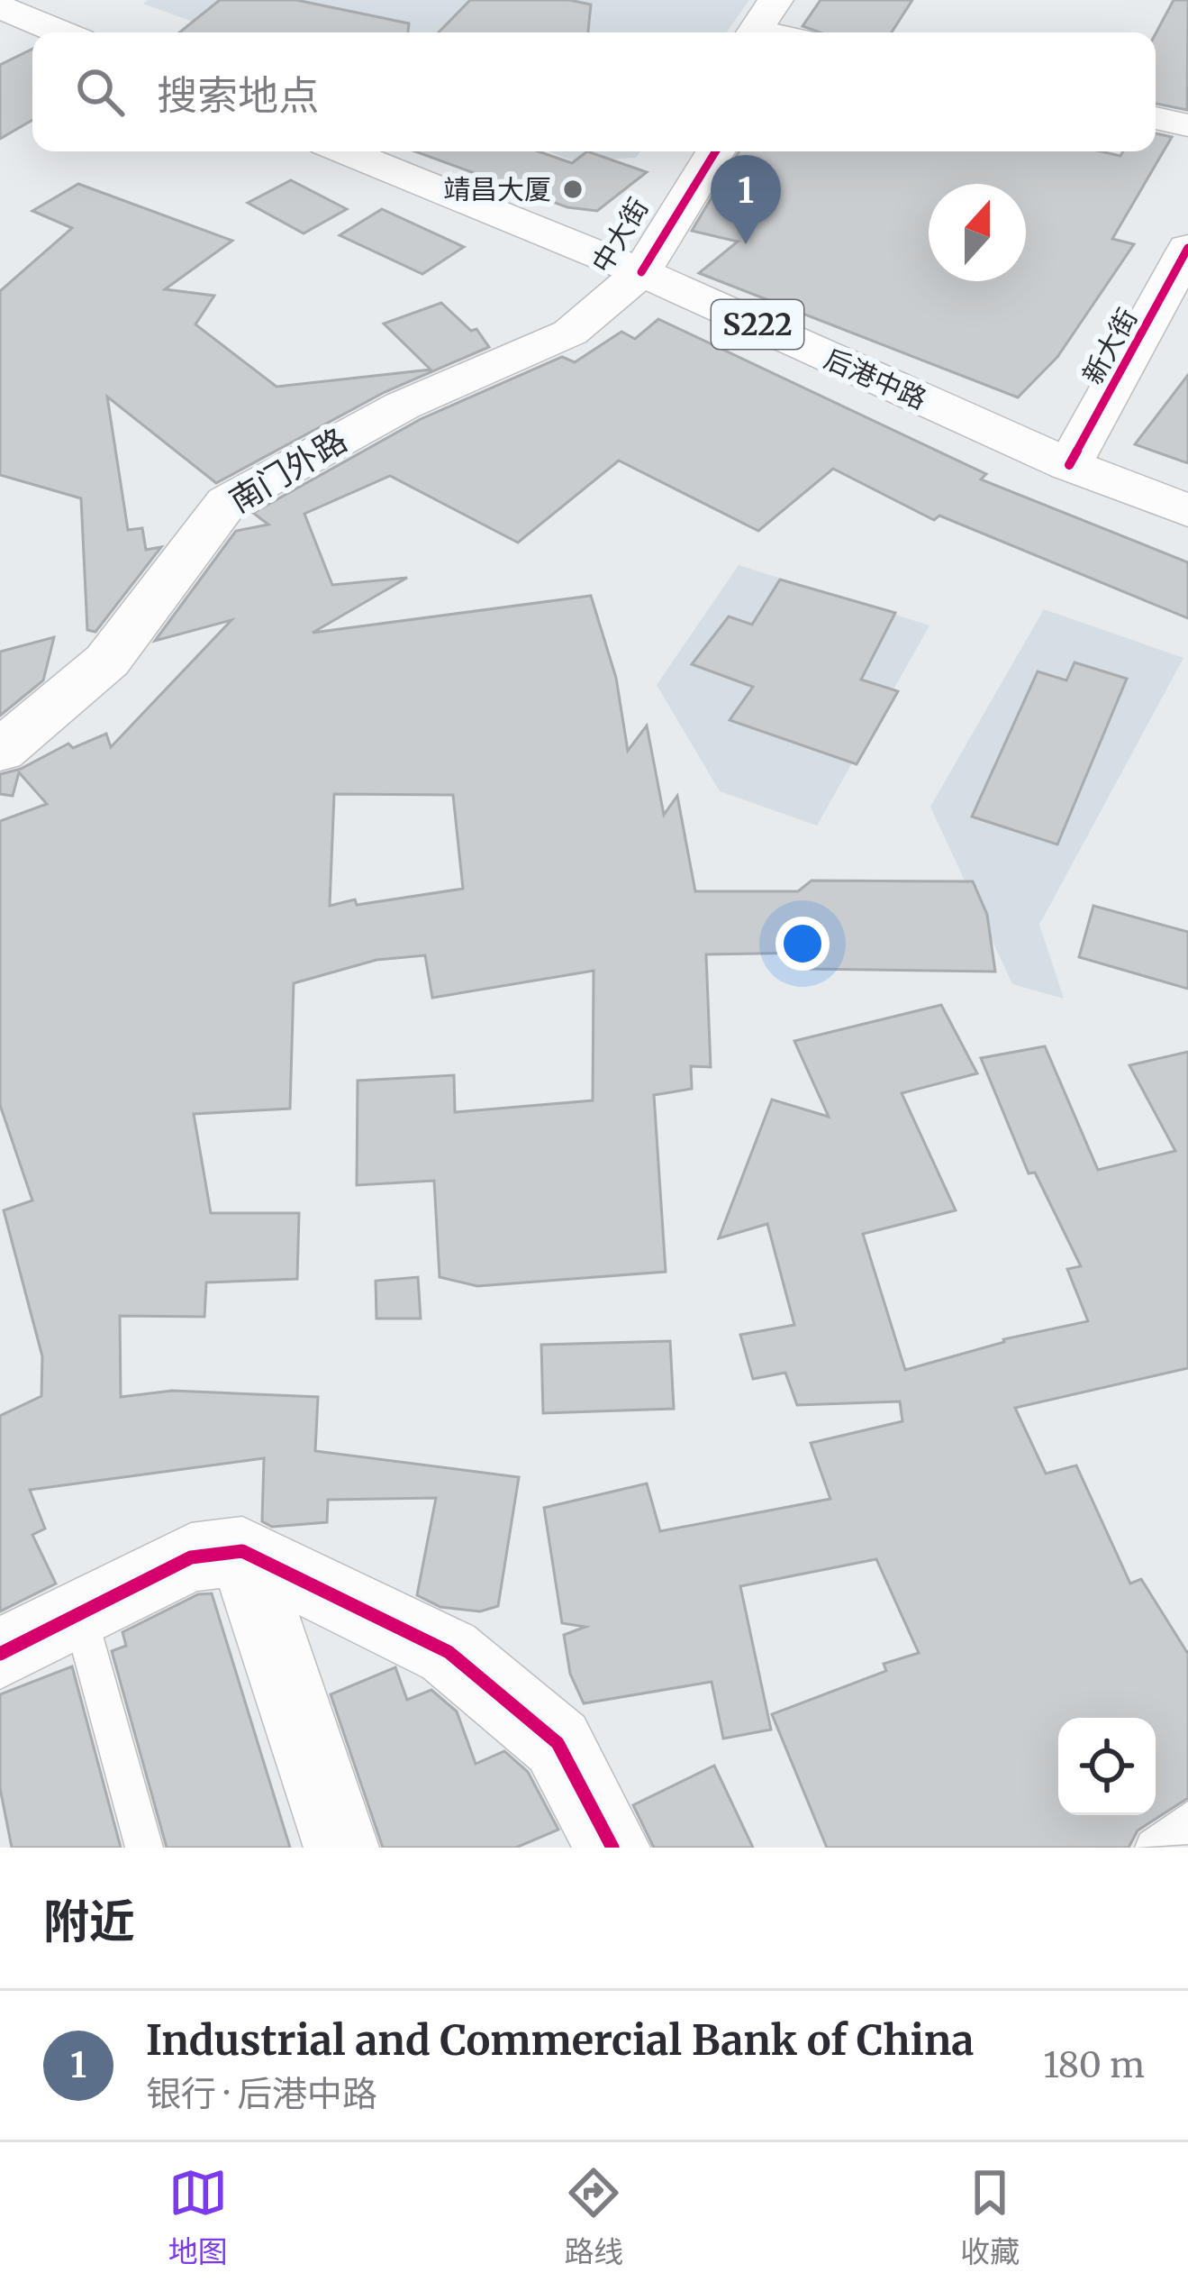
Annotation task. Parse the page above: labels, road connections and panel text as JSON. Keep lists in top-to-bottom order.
{
  "streets": {
    "main road": [
      "中大街",
      "S222",
      "新大街",
      "后港中路",
      "南门外路"
    ]
  },
  "crossings": [
    ["中大街", "后港中路"],
    ["中大街", "南门外路"],
    ["新大街", "后港中路"],
    ["后港中路", "南门外路"]
  ],
  "places": ["靖昌大厦"],
  "north": "top",
  "page": {
    "search": "搜索地点",
    "pins": "1",
    "heading": "附近",
    "list": [
      {
        "mark": "1",
        "name": "Industrial and Commercial Bank of China",
        "note": "银行 · 后港中路",
        "value": "180 m"
      }
    ],
    "nav": ["地图", "路线", "收藏"]
  }
}
